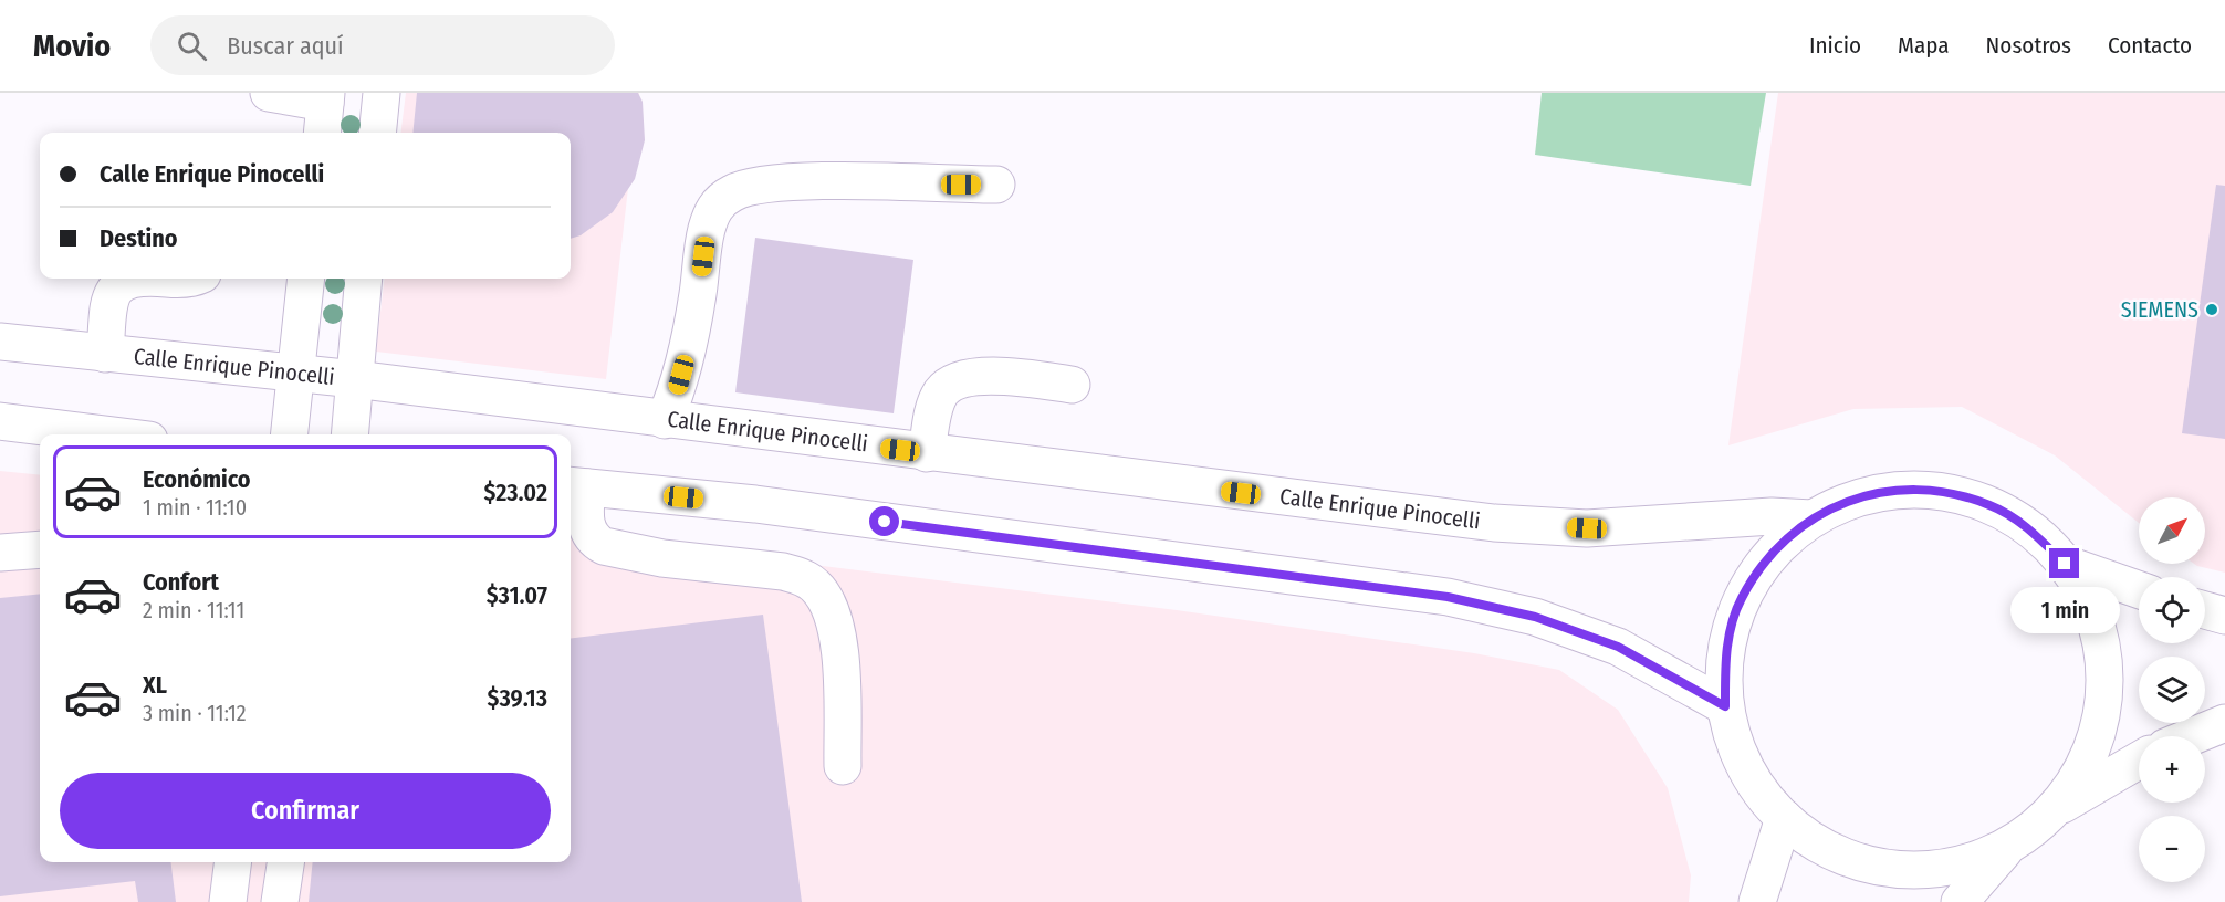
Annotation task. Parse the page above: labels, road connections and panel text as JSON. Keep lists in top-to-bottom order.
{
  "streets": {
    "main road": ["Calle Enrique Pinocelli"]
  },
  "places": ["SIEMENS"],
  "north": "top right",
  "page": {
    "header": "Movio",
    "search": "Buscar aquí",
    "nav": [
      "Inicio",
      "Mapa",
      "Nosotros",
      "Contacto"
    ],
    "banner": ["Calle Enrique Pinocelli", "Destino"],
    "list": [
      {
        "name": "Económico",
        "note": "1 min · 11:10",
        "value": "$23.02"
      },
      {
        "name": "Confort",
        "note": "2 min · 11:11",
        "value": "$31.07"
      },
      {
        "name": "XL",
        "note": "3 min · 11:12",
        "value": "$39.13"
      }
    ],
    "map_buttons": ["+", "−"],
    "bubble": "1 min",
    "buttons": "Confirmar"
  }
}
